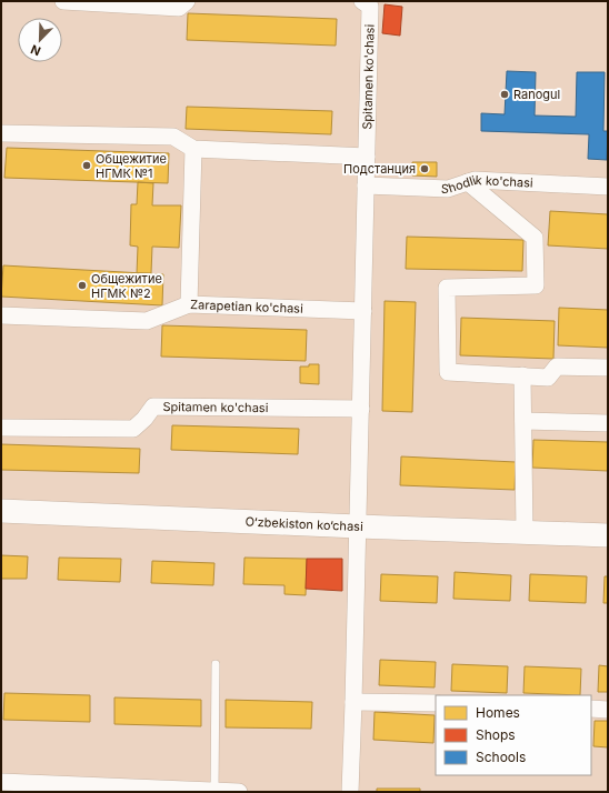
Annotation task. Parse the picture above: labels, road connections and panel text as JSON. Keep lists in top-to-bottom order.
{
  "streets": {
    "street": [
      "Spitamen ko'chasi",
      "Shodlik ko'chasi",
      "Zarapetian ko'chasi",
      "O‘zbekiston ko‘chasi"
    ]
  },
  "crossings": [
    ["Spitamen ko'chasi", "Shodlik ko'chasi"],
    ["Spitamen ko'chasi", "Zarapetian ko'chasi"],
    ["Spitamen ko'chasi", "O‘zbekiston ko‘chasi"]
  ],
  "places": [
    "Ranogul",
    "Общежитие НГМК №1",
    "Подстанция",
    "Общежитие НГМК №2"
  ],
  "legend": ["Homes", "Shops", "Schools"],
  "north": "bottom left"
}
